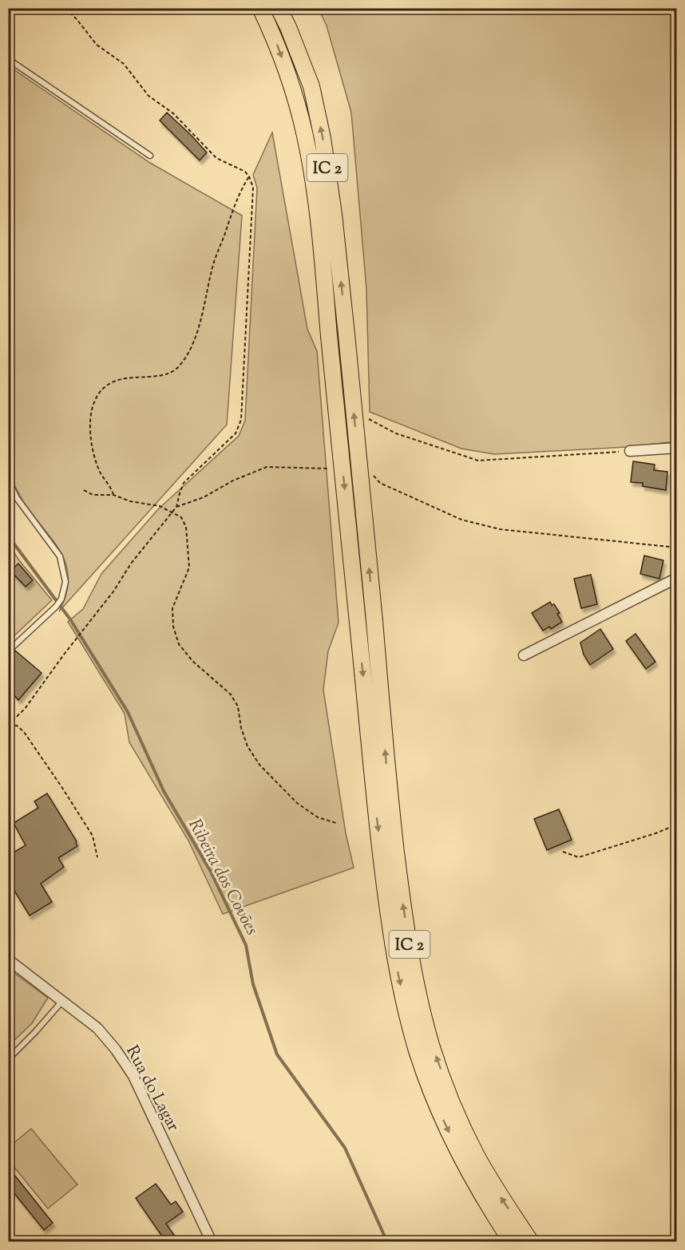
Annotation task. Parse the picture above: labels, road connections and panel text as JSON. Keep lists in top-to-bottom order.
{
  "streets": {
    "highway": ["IC 2"],
    "street": ["Rua do Lagar"]
  },
  "water": ["Ribeira dos Covões"]
}
